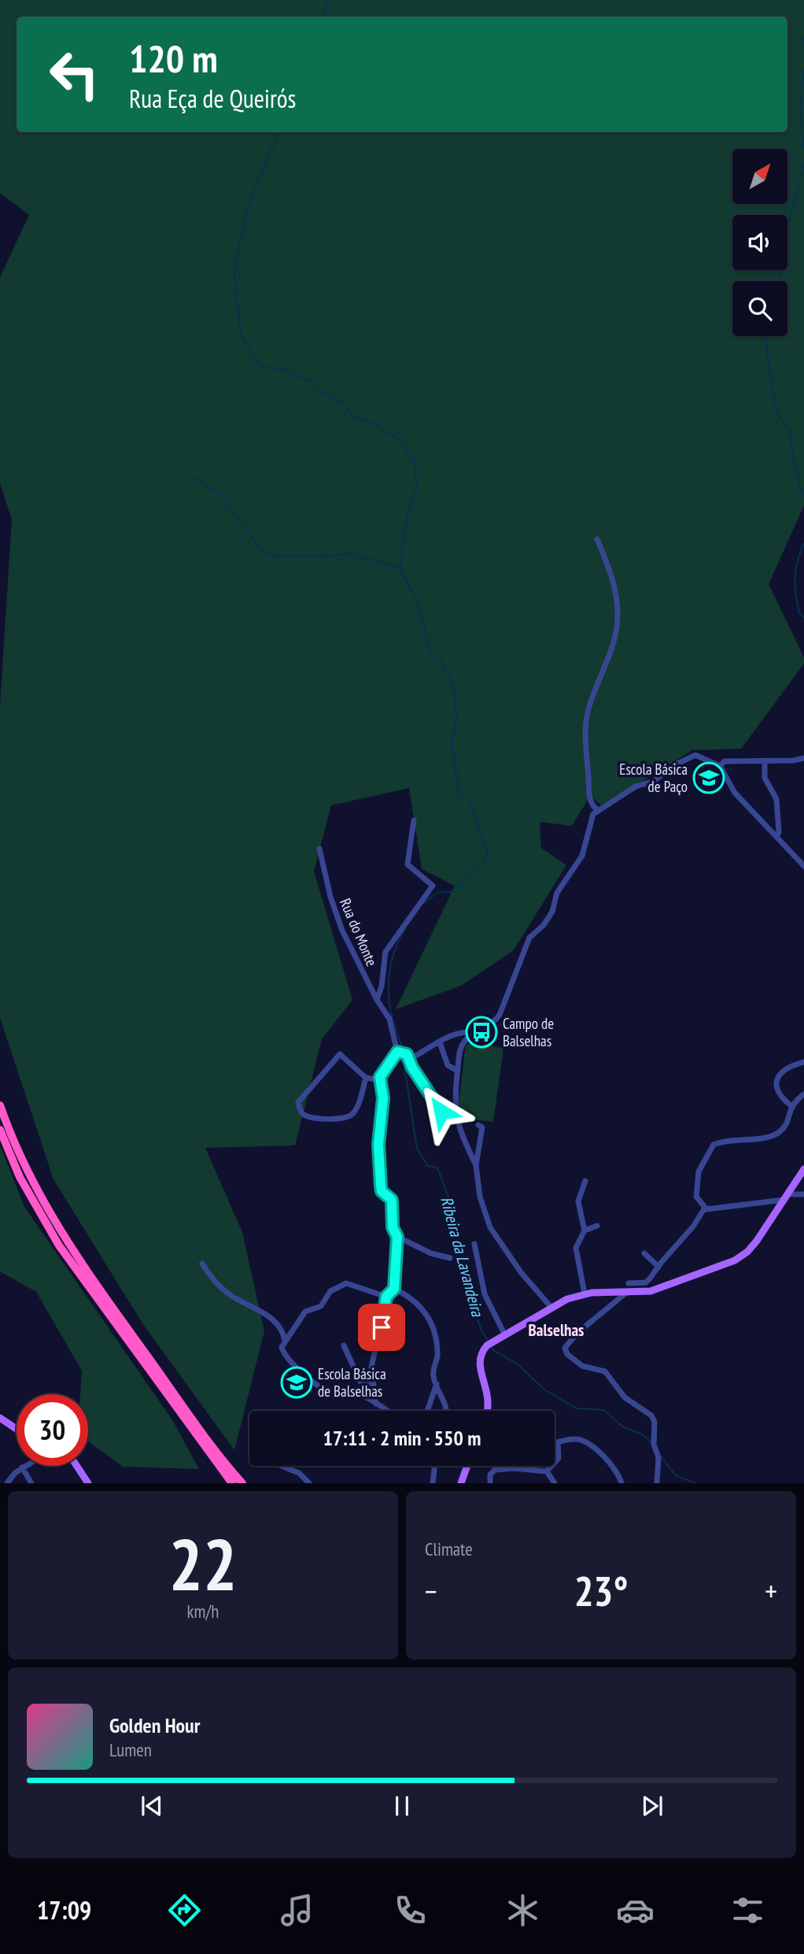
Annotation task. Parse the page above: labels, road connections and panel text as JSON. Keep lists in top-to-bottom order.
{
  "streets": {
    "street": ["Rua do Monte"]
  },
  "districts": ["Balselhas"],
  "water": ["Ribeira da Lavandeira"],
  "places": {
    "school or university": ["Escola Básica de Paço", "Escola Básica de Balselhas"],
    "bus stop": ["Campo de Balselhas"]
  },
  "north": "top right",
  "page": {
    "turn": ["120 m", "Rua Eça de Queirós"],
    "limit": "30",
    "trip": "17:11 · 2 min · 550 m",
    "tile": [
      ["22", "km/h"],
      "Climate"
    ],
    "heat": ["−", "23°", "+"],
    "song": ["Golden Hour", "Lumen"],
    "tabs": "17:09"
  }
}
